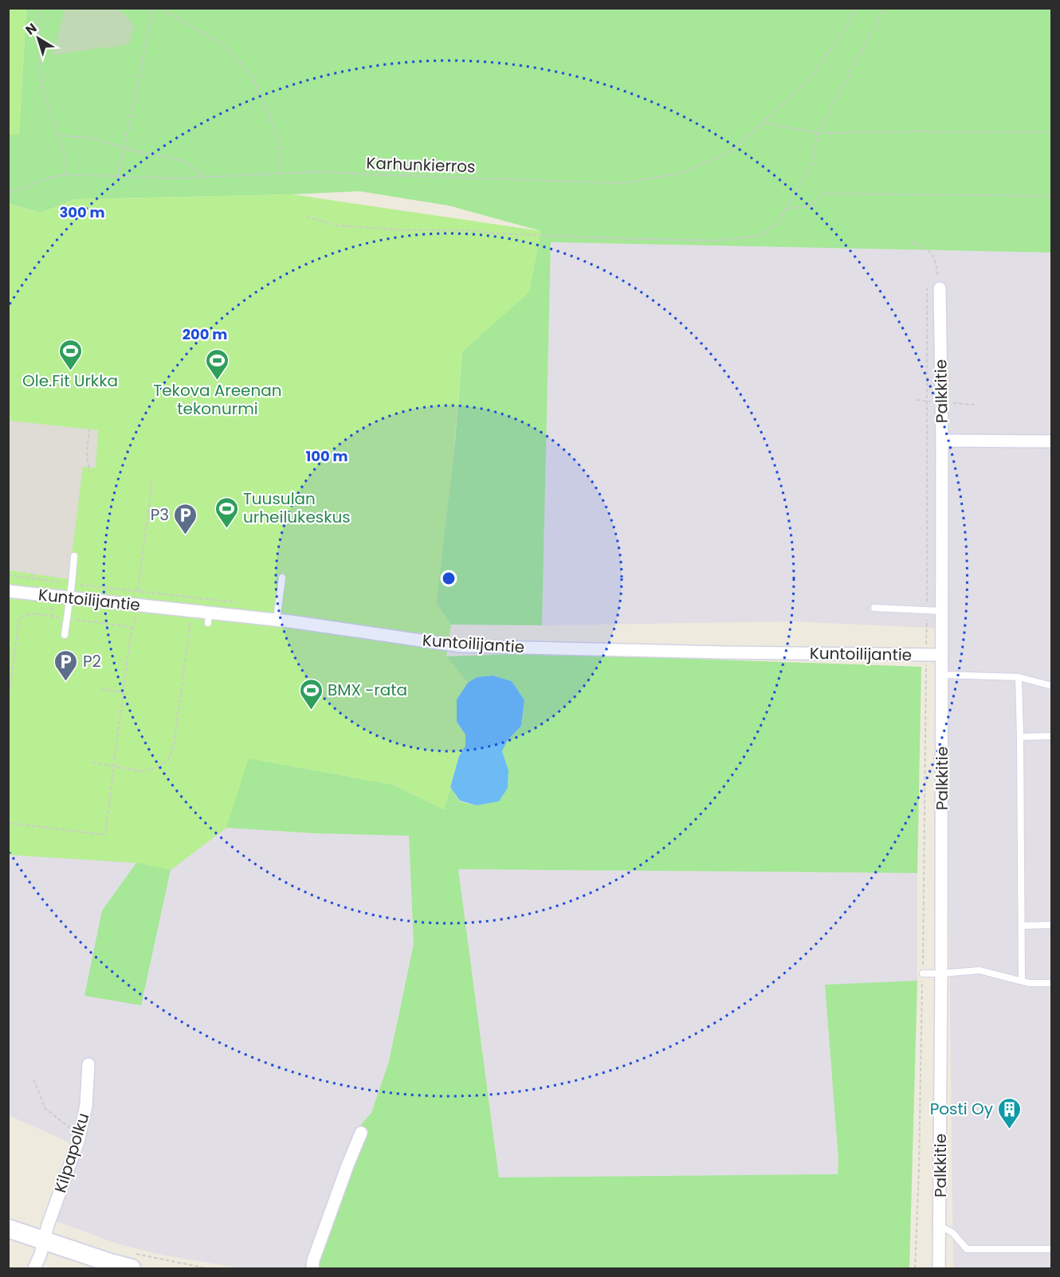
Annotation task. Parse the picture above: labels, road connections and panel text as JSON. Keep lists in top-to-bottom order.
{
  "streets": {
    "street": ["Palkkitie", "Kuntoilijantie", "Kilpapolku"],
    "path": ["Karhunkierros"]
  },
  "crossings": [
    ["Palkkitie", "Kuntoilijantie"]
  ],
  "places": {
    "sports": [
      "Ole.Fit Urkka",
      "Tekova Areenan tekonurmi",
      "Tuusulan urheilukeskus",
      "BMX -rata"
    ],
    "parking": ["P3", "P2"],
    "building": ["Posti Oy"]
  },
  "north": "top left",
  "rings": ["300 m", "200 m", "100 m"]
}
